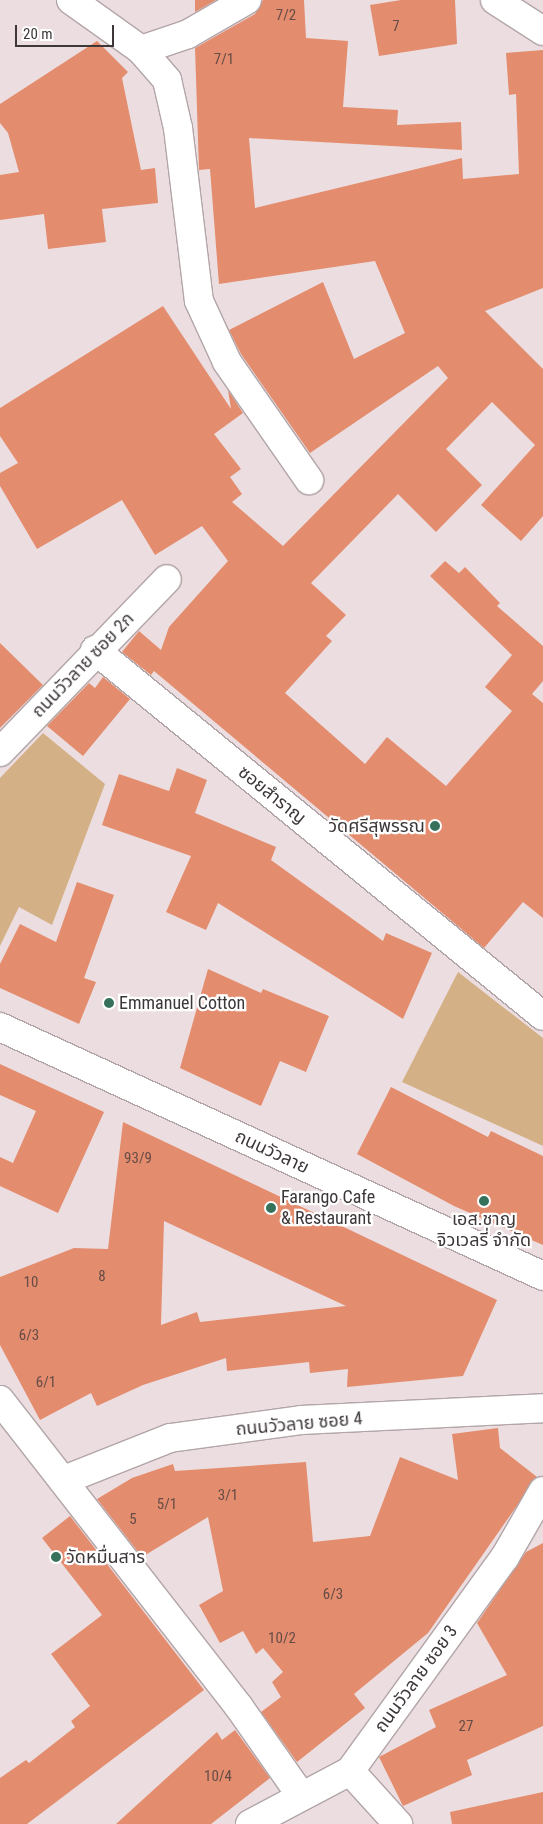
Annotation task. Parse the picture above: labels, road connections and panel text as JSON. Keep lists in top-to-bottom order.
{
  "streets": {
    "street": [
      "ถนนวัวลาย ซอย 2ก",
      "ซอยสำราญ",
      "ถนนวัวลาย",
      "ถนนวัวลาย ซอย 4",
      "ถนนวัวลาย ซอย 3"
    ]
  },
  "crossings": [
    ["ถนนวัวลาย ซอย 2ก", "ซอยสำราญ"]
  ],
  "places": [
    "วัดศรีสุพรรณ",
    "Emmanuel Cotton",
    "เอส.ชาญ จิวเวลรี่ จำกัด",
    "Farango Cafe & Restaurant",
    "วัดหมื่นสาร"
  ],
  "house_numbers": [
    "7/2",
    "7",
    "7/1",
    "93/9",
    "8",
    "10",
    "6/3",
    "6/1",
    "3/1",
    "5/1",
    "5",
    "6/3",
    "10/2",
    "27",
    "10/4"
  ],
  "scale_bar": "20 m"
}
